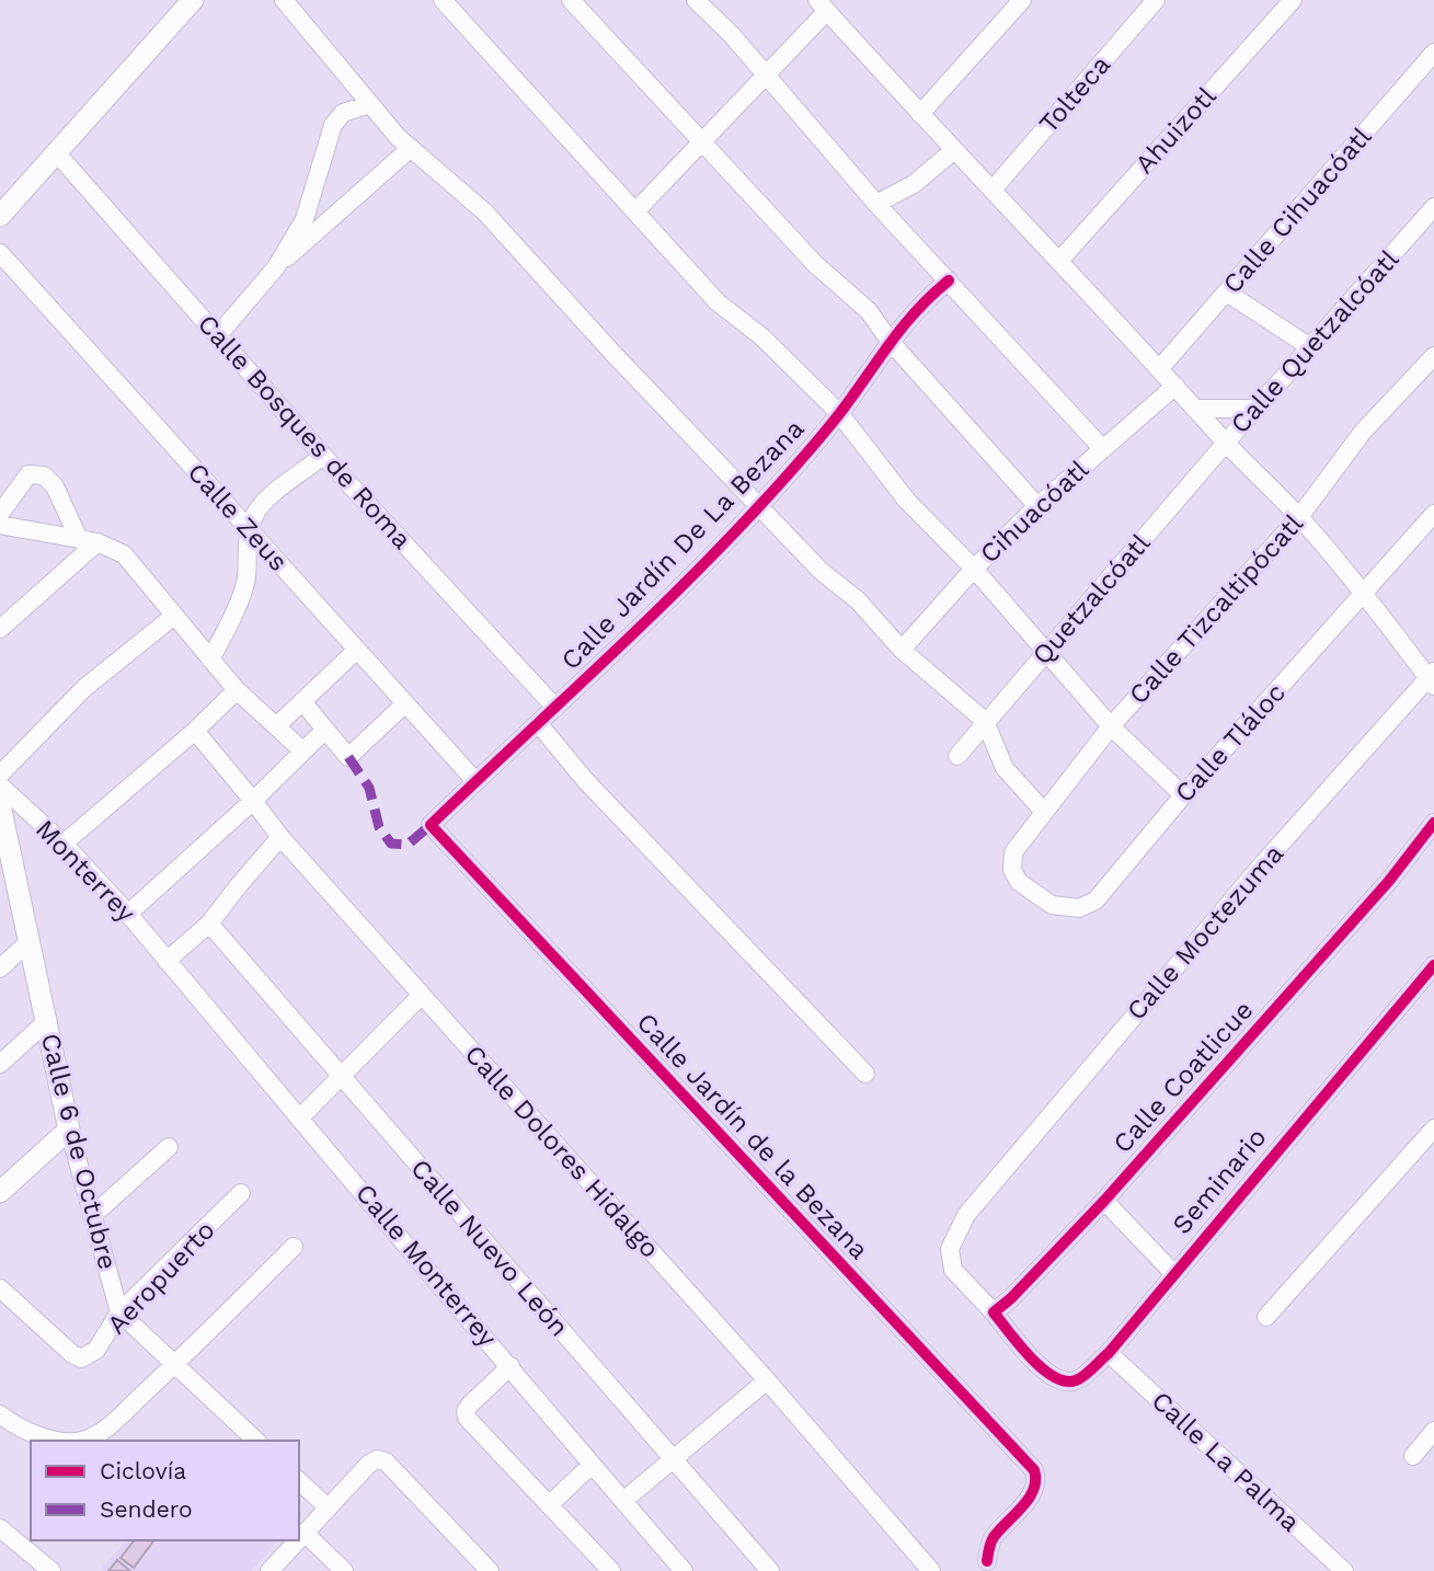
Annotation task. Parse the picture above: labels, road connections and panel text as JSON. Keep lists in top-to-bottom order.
{
  "streets": {
    "street": [
      "Tolteca",
      "Ahuizotl",
      "Calle Cihuacóatl",
      "Calle Quetzalcóatl",
      "Calle Bosques de Roma",
      "Cihuacóatl",
      "Calle Zeus",
      "Calle Jardín De La Bezana",
      "Quetzalcóatl",
      "Calle Tizcaltipócatl",
      "Calle Tláloc",
      "Monterrey",
      "Calle Moctezuma",
      "Calle Coatlicue",
      "Calle Jardín de la Bezana",
      "Calle 6 de Octubre",
      "Calle Dolores Hidalgo",
      "Seminario",
      "Calle Nuevo León",
      "Calle Monterrey",
      "Aeropuerto",
      "Calle La Palma"
    ]
  },
  "crossings": [
    ["Calle Quetzalcóatl", "Quetzalcóatl"],
    ["Calle Bosques de Roma", "Calle Jardín De La Bezana"],
    ["Calle Zeus", "Calle Jardín De La Bezana"],
    ["Calle Jardín De La Bezana", "Calle Jardín de la Bezana"],
    ["Calle Tizcaltipócatl", "Calle Tláloc"],
    ["Monterrey", "Calle Monterrey"],
    ["Calle Moctezuma", "Calle Coatlicue"],
    ["Calle Moctezuma", "Seminario"],
    ["Calle Coatlicue", "Seminario"],
    ["Calle 6 de Octubre", "Aeropuerto"],
    ["Seminario", "Calle La Palma"]
  ],
  "legend": ["Ciclovía", "Sendero"]
}
